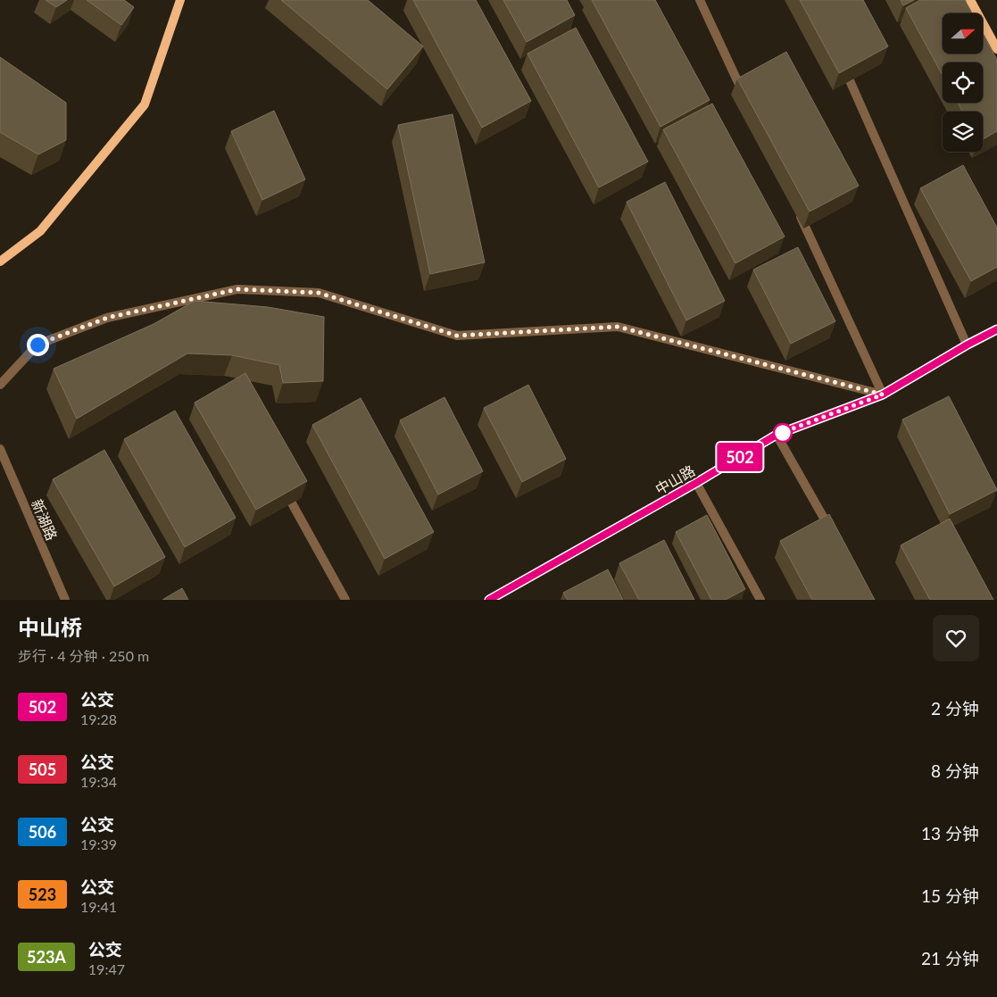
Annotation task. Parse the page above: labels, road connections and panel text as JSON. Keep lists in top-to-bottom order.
{
  "streets": {
    "street": ["中山路", "新湖路"]
  },
  "lines": ["bus line 502"],
  "north": "right",
  "page": {
    "on_map": "502",
    "heading": ["中山桥", "步行 · 4 分钟 · 250 m"],
    "list": [
      {
        "mark": "502",
        "name": "公交",
        "note": "19:28",
        "value": "2 分钟"
      },
      {
        "mark": "505",
        "name": "公交",
        "note": "19:34",
        "value": "8 分钟"
      },
      {
        "mark": "506",
        "name": "公交",
        "note": "19:39",
        "value": "13 分钟"
      },
      {
        "mark": "523",
        "name": "公交",
        "note": "19:41",
        "value": "15 分钟"
      },
      {
        "mark": "523A",
        "name": "公交",
        "note": "19:47",
        "value": "21 分钟"
      }
    ]
  }
}
